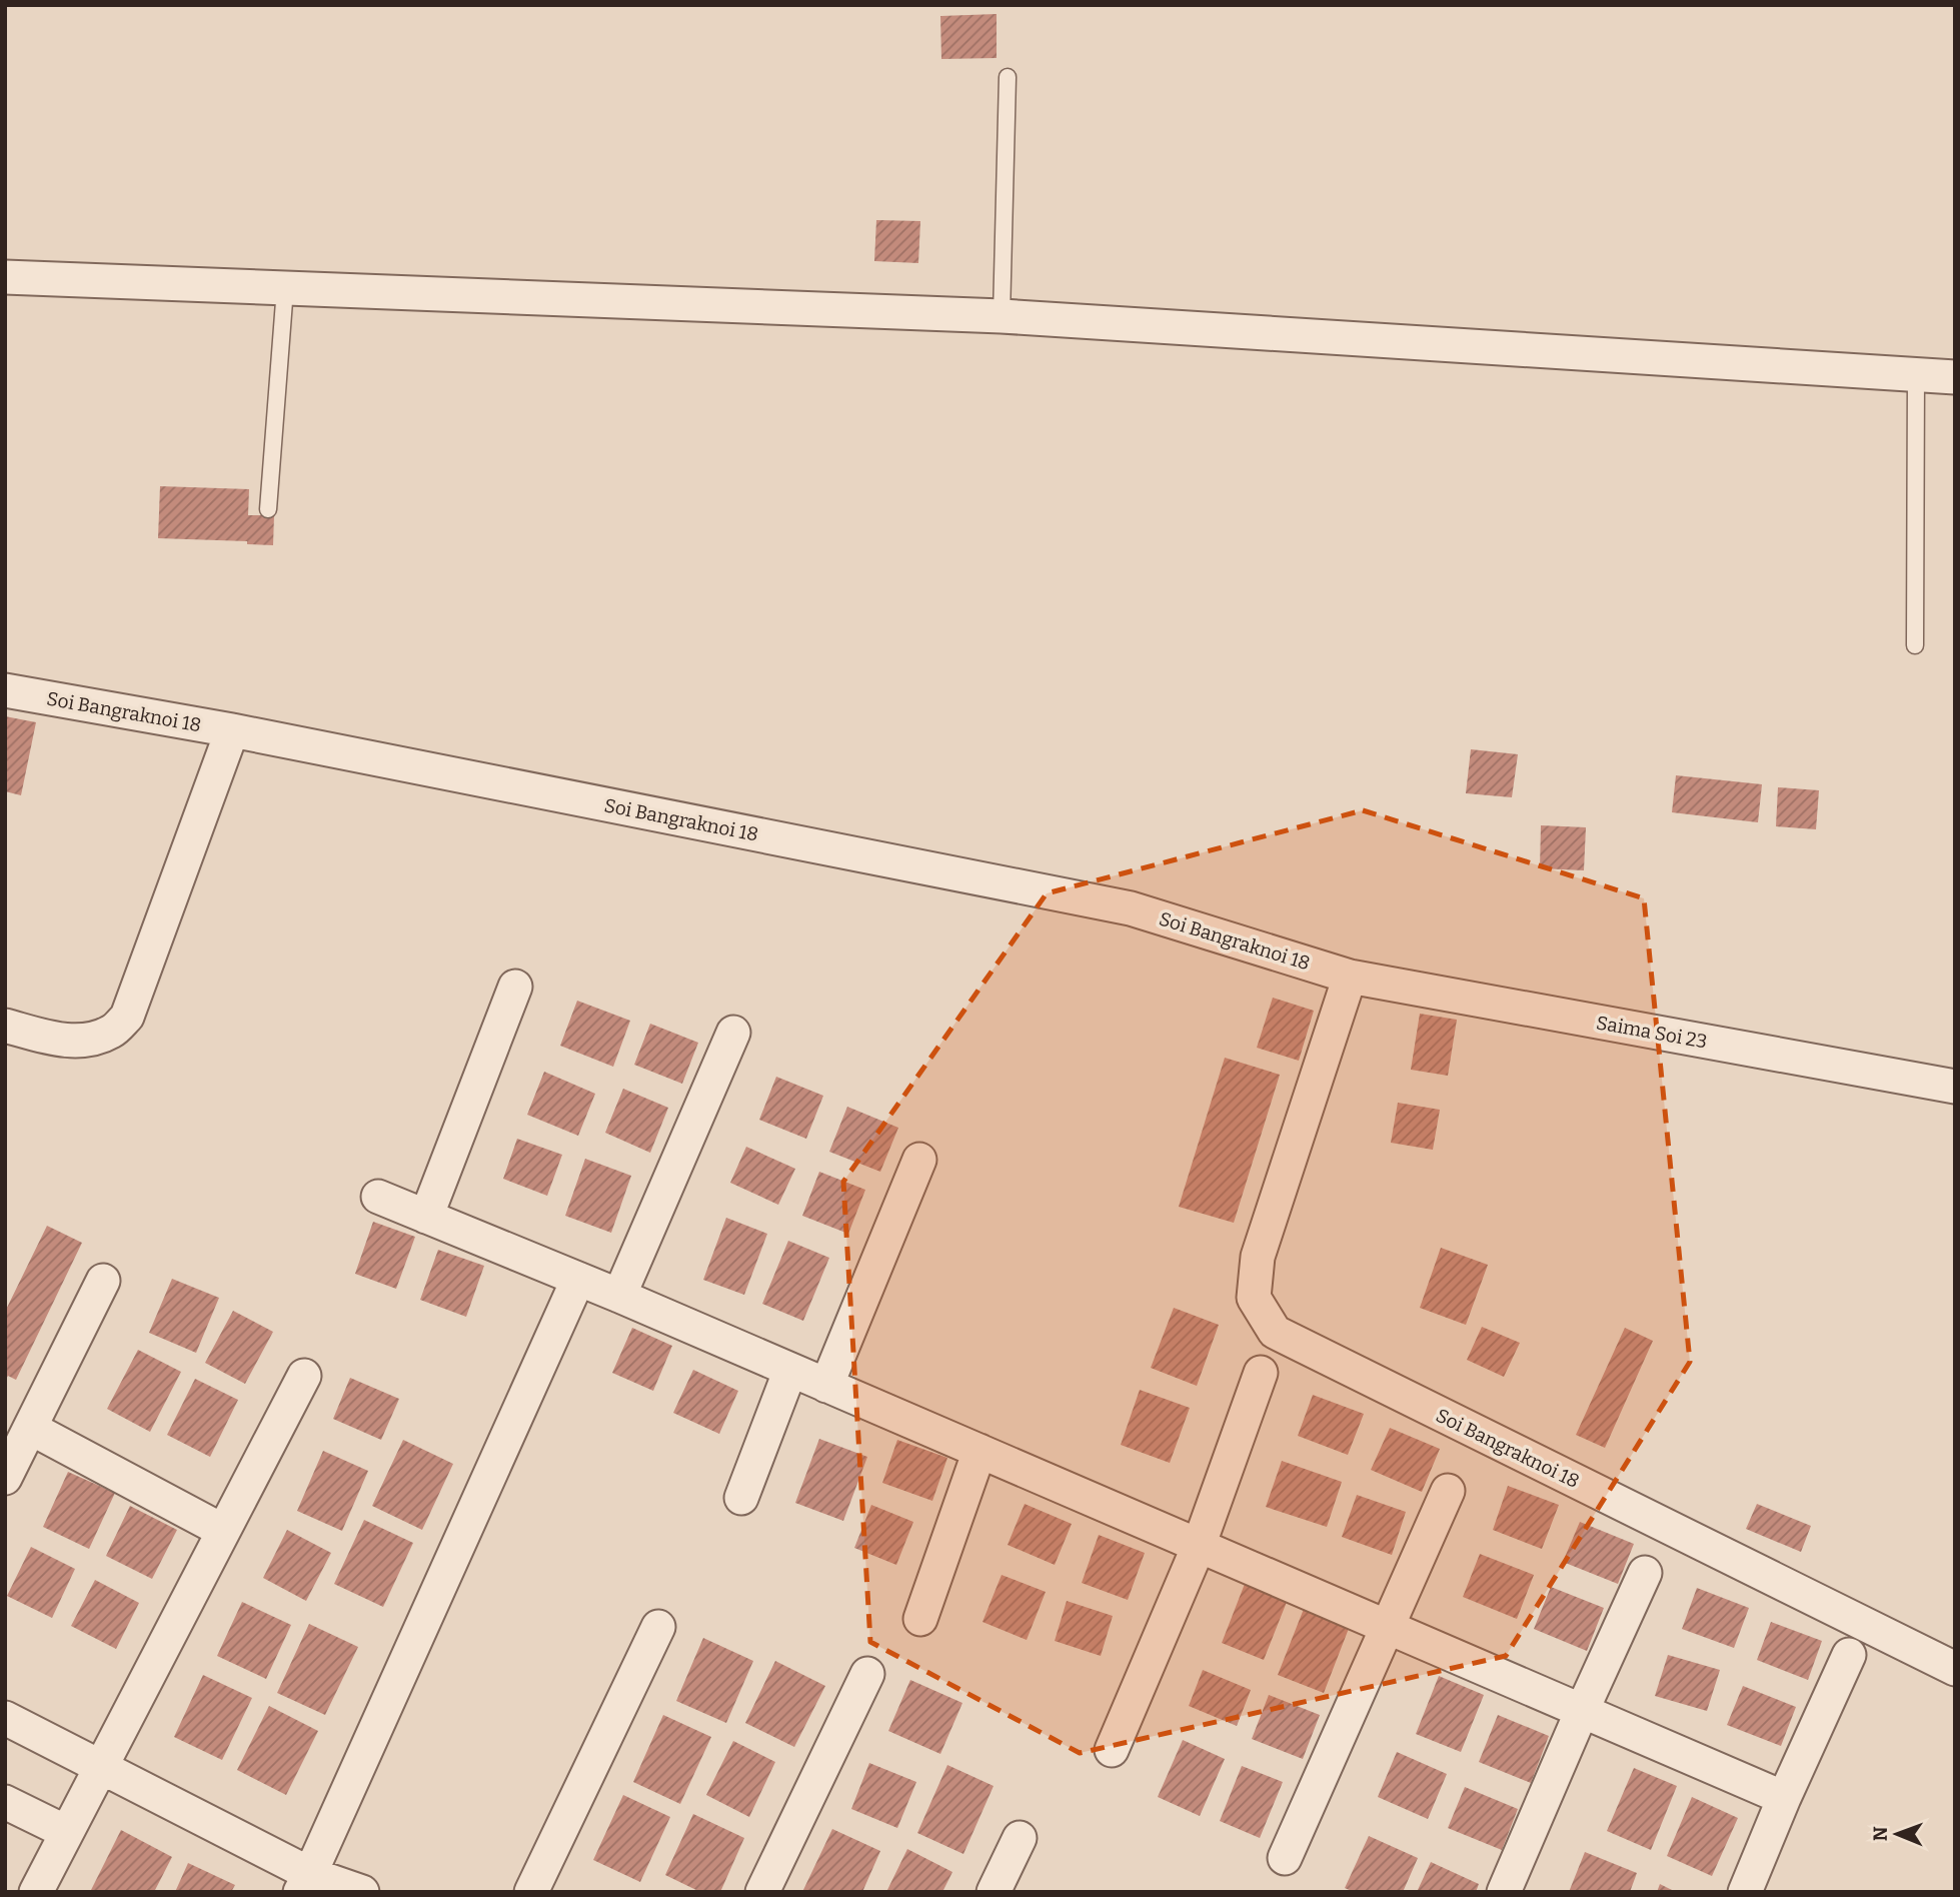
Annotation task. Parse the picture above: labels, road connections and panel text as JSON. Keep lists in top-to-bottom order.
{
  "streets": {
    "street": ["Soi Bangraknoi 18", "Saima Soi 23"]
  },
  "crossings": [
    ["Soi Bangraknoi 18", "Saima Soi 23"]
  ],
  "north": "left"
}
